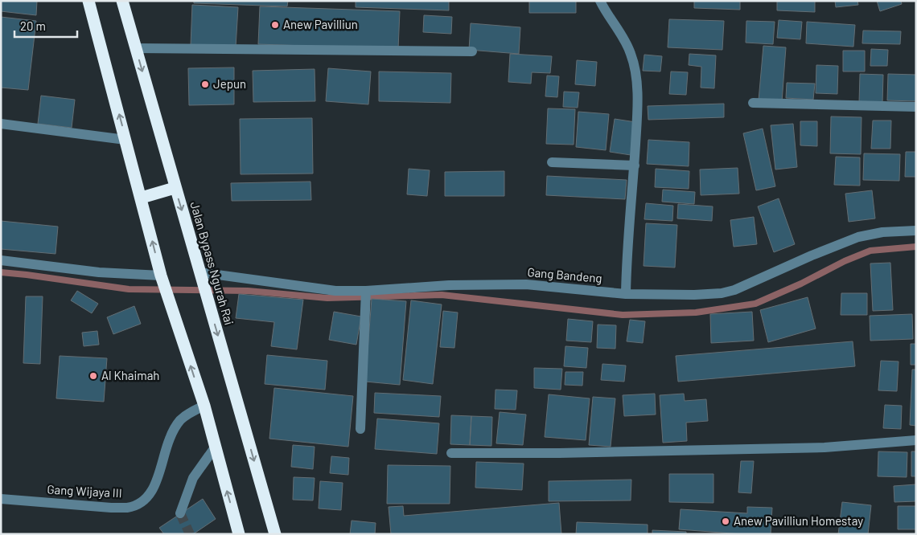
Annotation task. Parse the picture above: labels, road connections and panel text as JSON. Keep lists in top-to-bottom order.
{
  "streets": {
    "highway": ["Jalan Bypass Ngurah Rai"],
    "street": ["Gang Bandeng", "Gang Wijaya III"]
  },
  "crossings": [
    ["Jalan Bypass Ngurah Rai", "Gang Bandeng"]
  ],
  "places": [
    "Anew Pavilliun",
    "Jepun",
    "Al Khaimah",
    "Anew Pavilliun Homestay"
  ],
  "scale_bar": "20 m"
}
